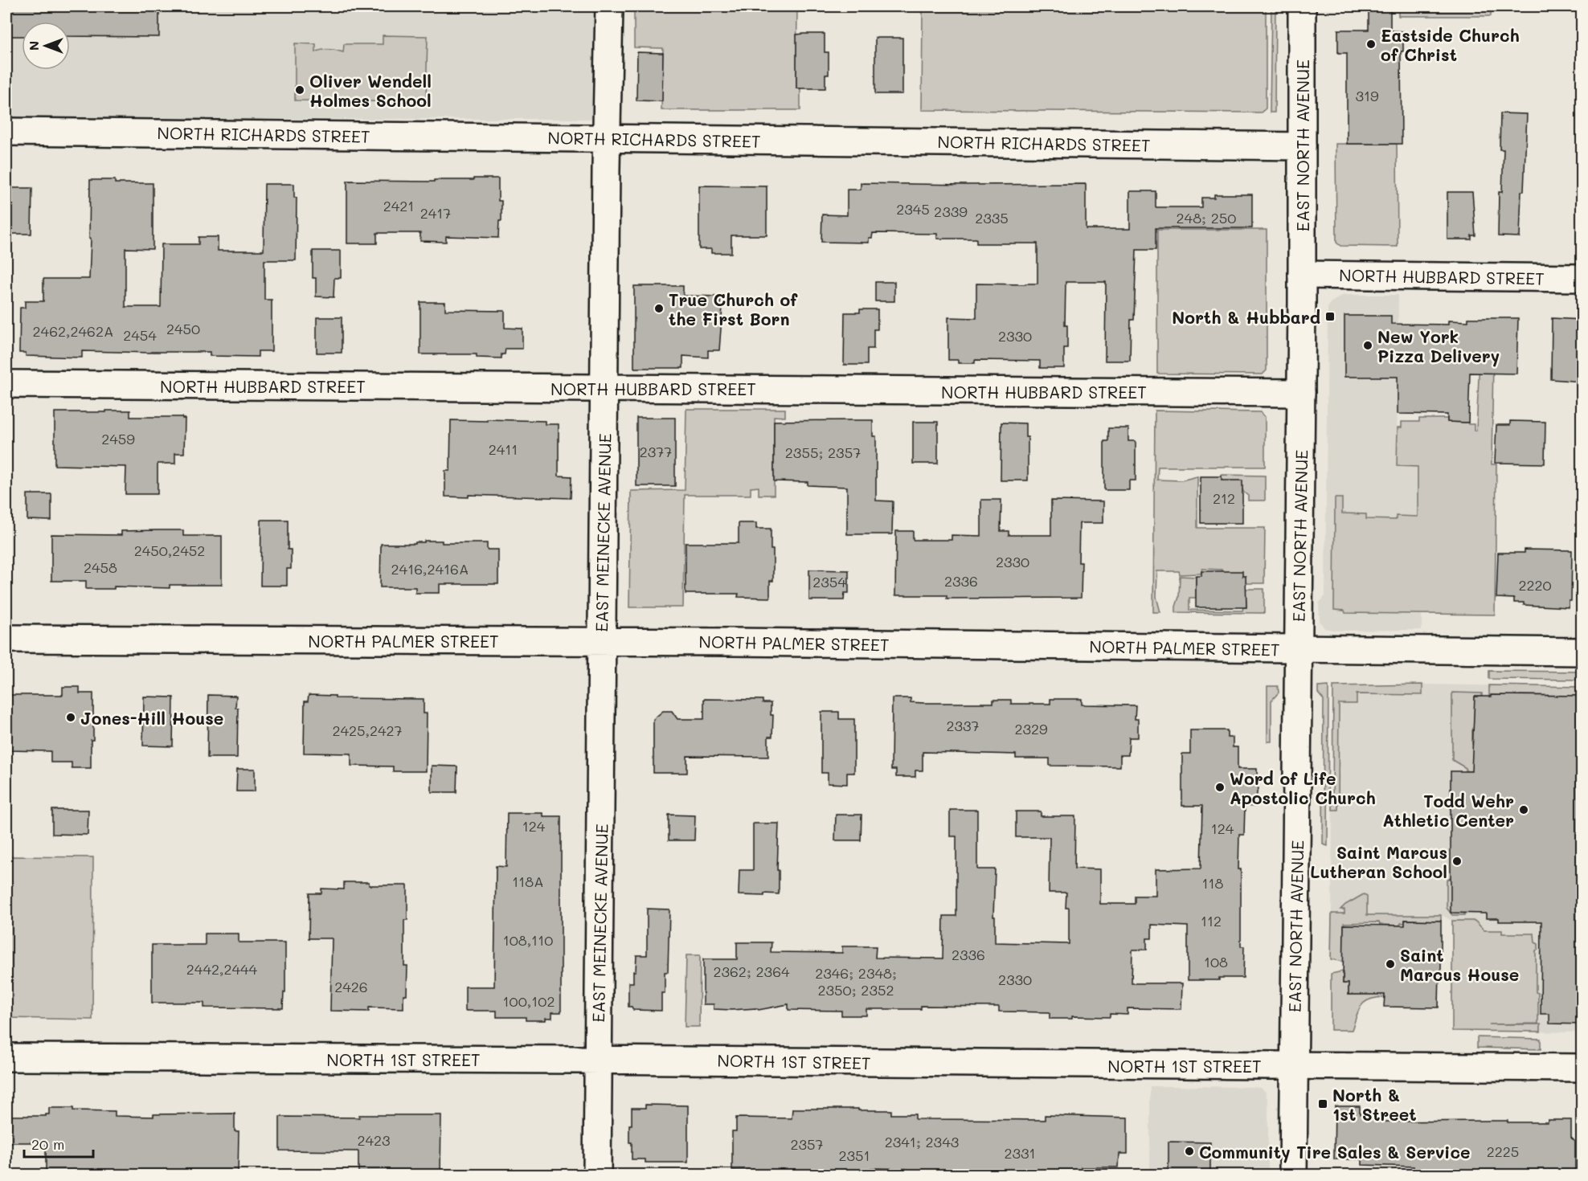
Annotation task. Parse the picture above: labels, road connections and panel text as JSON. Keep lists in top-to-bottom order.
{
  "streets": {
    "street": [
      "NORTH RICHARDS STREET",
      "EAST NORTH AVENUE",
      "NORTH HUBBARD STREET",
      "EAST MEINECKE AVENUE",
      "NORTH PALMER STREET",
      "NORTH 1ST STREET"
    ]
  },
  "crossings": [
    ["NORTH RICHARDS STREET", "EAST NORTH AVENUE"],
    ["NORTH RICHARDS STREET", "EAST MEINECKE AVENUE"],
    ["EAST NORTH AVENUE", "NORTH HUBBARD STREET"],
    ["EAST NORTH AVENUE", "NORTH PALMER STREET"],
    ["EAST NORTH AVENUE", "NORTH 1ST STREET"],
    ["NORTH HUBBARD STREET", "EAST MEINECKE AVENUE"],
    ["EAST MEINECKE AVENUE", "NORTH PALMER STREET"],
    ["EAST MEINECKE AVENUE", "NORTH 1ST STREET"]
  ],
  "places": {
    "other": [
      "Eastside Church of Christ",
      "Oliver Wendell Holmes School",
      "True Church of the First Born",
      "New York Pizza Delivery",
      "Jones-Hill House",
      "Word of Life Apostolic Church",
      "Todd Wehr Athletic Center",
      "Saint Marcus Lutheran School",
      "Saint Marcus House",
      "Community Tire Sales & Service"
    ],
    "transit": ["North & Hubbard", "North & 1st Street"]
  },
  "house_numbers": [
    "319",
    "2421",
    "2345",
    "2339",
    "2417",
    "2335",
    "248; 250",
    "2450",
    "2462,2462A",
    "2454",
    "2330",
    "2459",
    "2411",
    "2377",
    "2355; 2357",
    "212",
    "2450,2452",
    "2330",
    "2458",
    "2416,2416A",
    "2336",
    "2354",
    "2220",
    "2337",
    "2329",
    "2425,2427",
    "124",
    "124",
    "118A",
    "118",
    "112",
    "108,110",
    "2336",
    "108",
    "2442,2444",
    "2362; 2364",
    "2346; 2348; 2350; 2352",
    "2330",
    "2426",
    "100,102",
    "2423",
    "2341; 2343",
    "2357",
    "2225",
    "2331",
    "2351"
  ],
  "scale_bar": "20 m",
  "north": "left"
}
